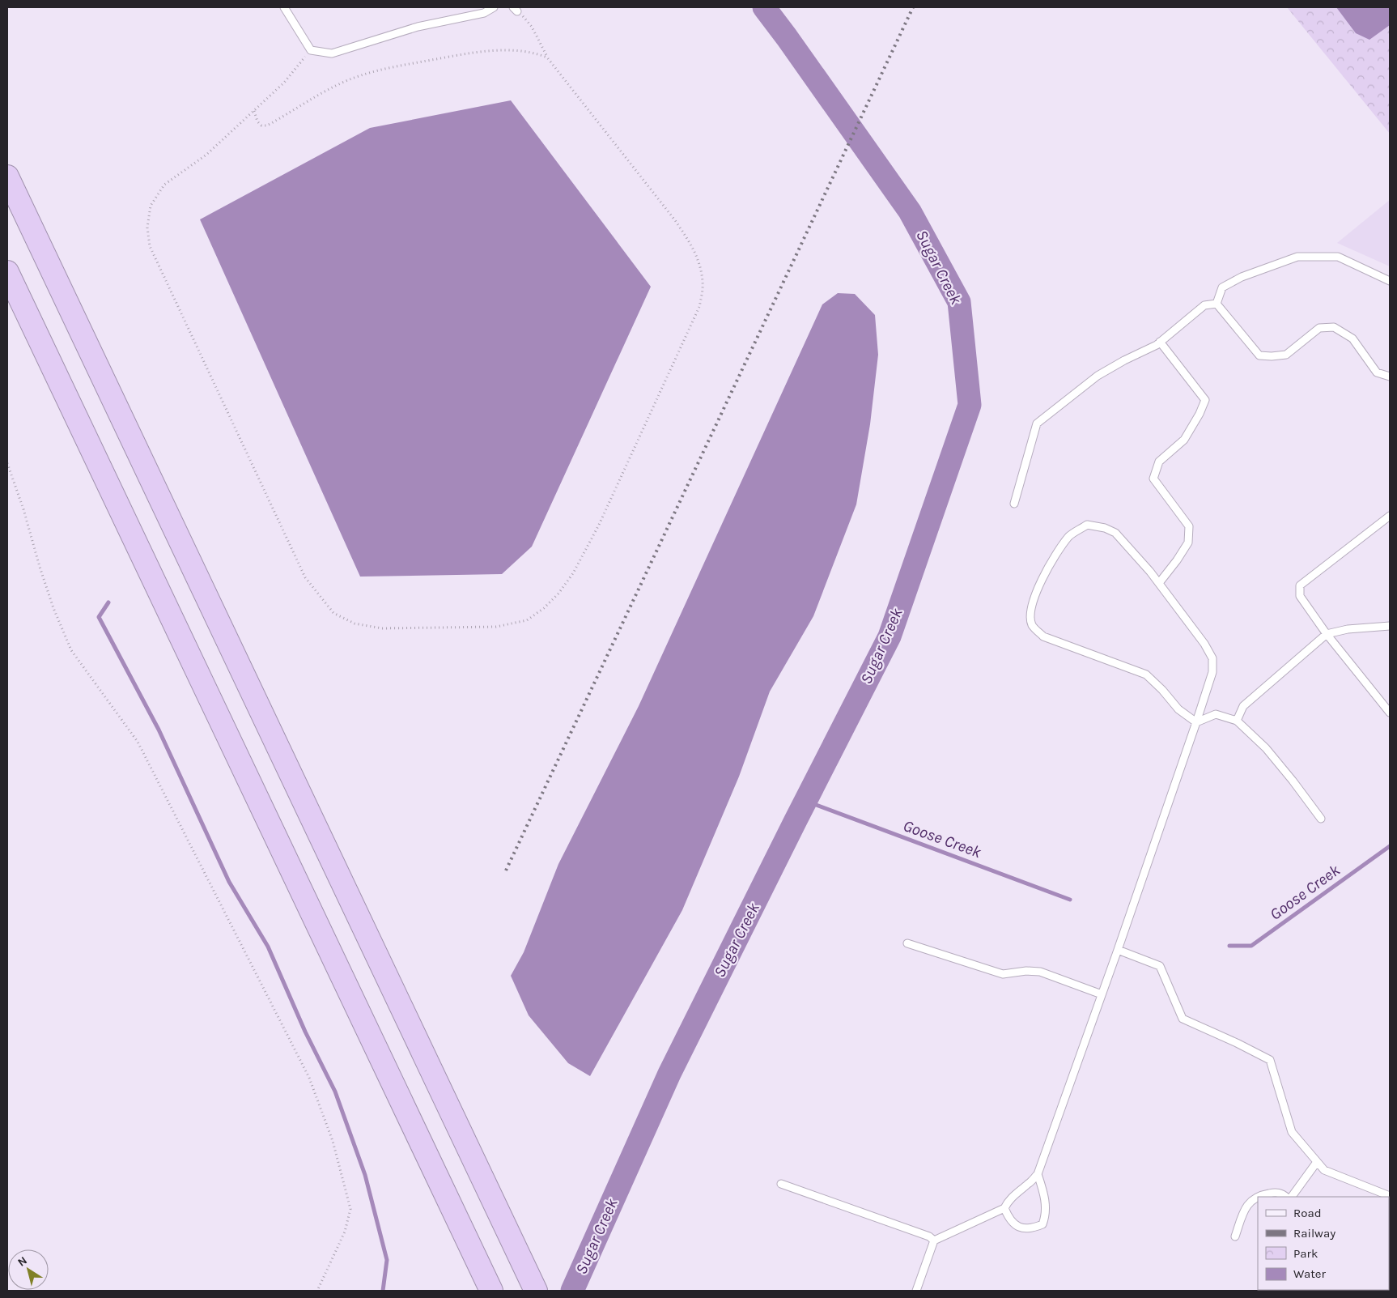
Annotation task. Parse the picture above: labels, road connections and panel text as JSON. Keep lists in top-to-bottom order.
{
  "water": ["Sugar Creek", "Goose Creek"],
  "legend": [
    "Road",
    "Railway",
    "Park",
    "Water"
  ],
  "north": "top left"
}
